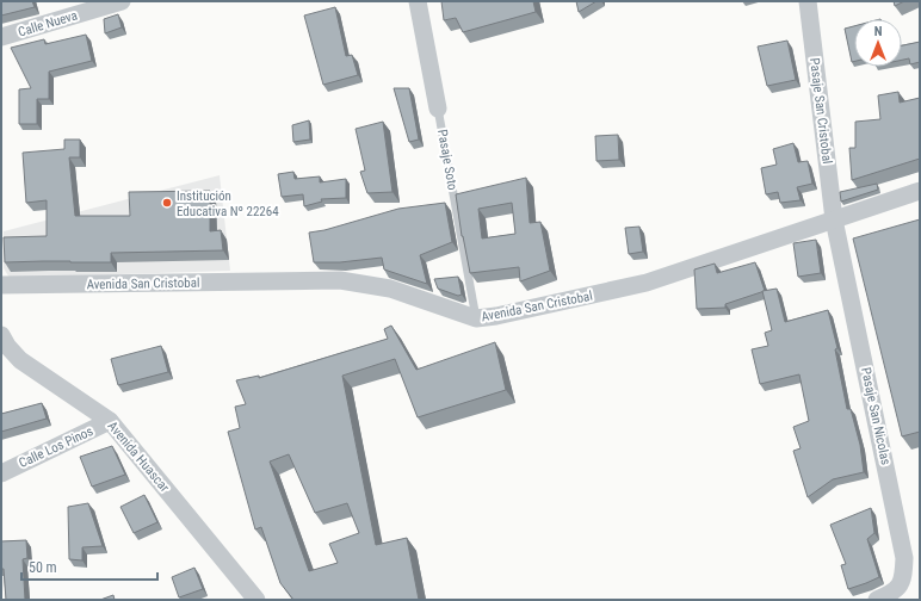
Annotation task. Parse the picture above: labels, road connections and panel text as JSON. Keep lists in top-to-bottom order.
{
  "streets": {
    "street": [
      "Calle Nueva",
      "Pasaje San Cristobal",
      "Pasaje Soto",
      "Avenida San Cristobal",
      "Pasaje San Nicolas",
      "Calle Los Pinos",
      "Avenida Huascar"
    ]
  },
  "crossings": [
    ["Pasaje San Cristobal", "Avenida San Cristobal"],
    ["Pasaje San Cristobal", "Pasaje San Nicolas"],
    ["Pasaje Soto", "Avenida San Cristobal"],
    ["Avenida San Cristobal", "Pasaje San Nicolas"],
    ["Calle Los Pinos", "Avenida Huascar"]
  ],
  "places": ["Institución Educativa Nº 22264"],
  "scale_bar": "50 m",
  "north": "top"
}
